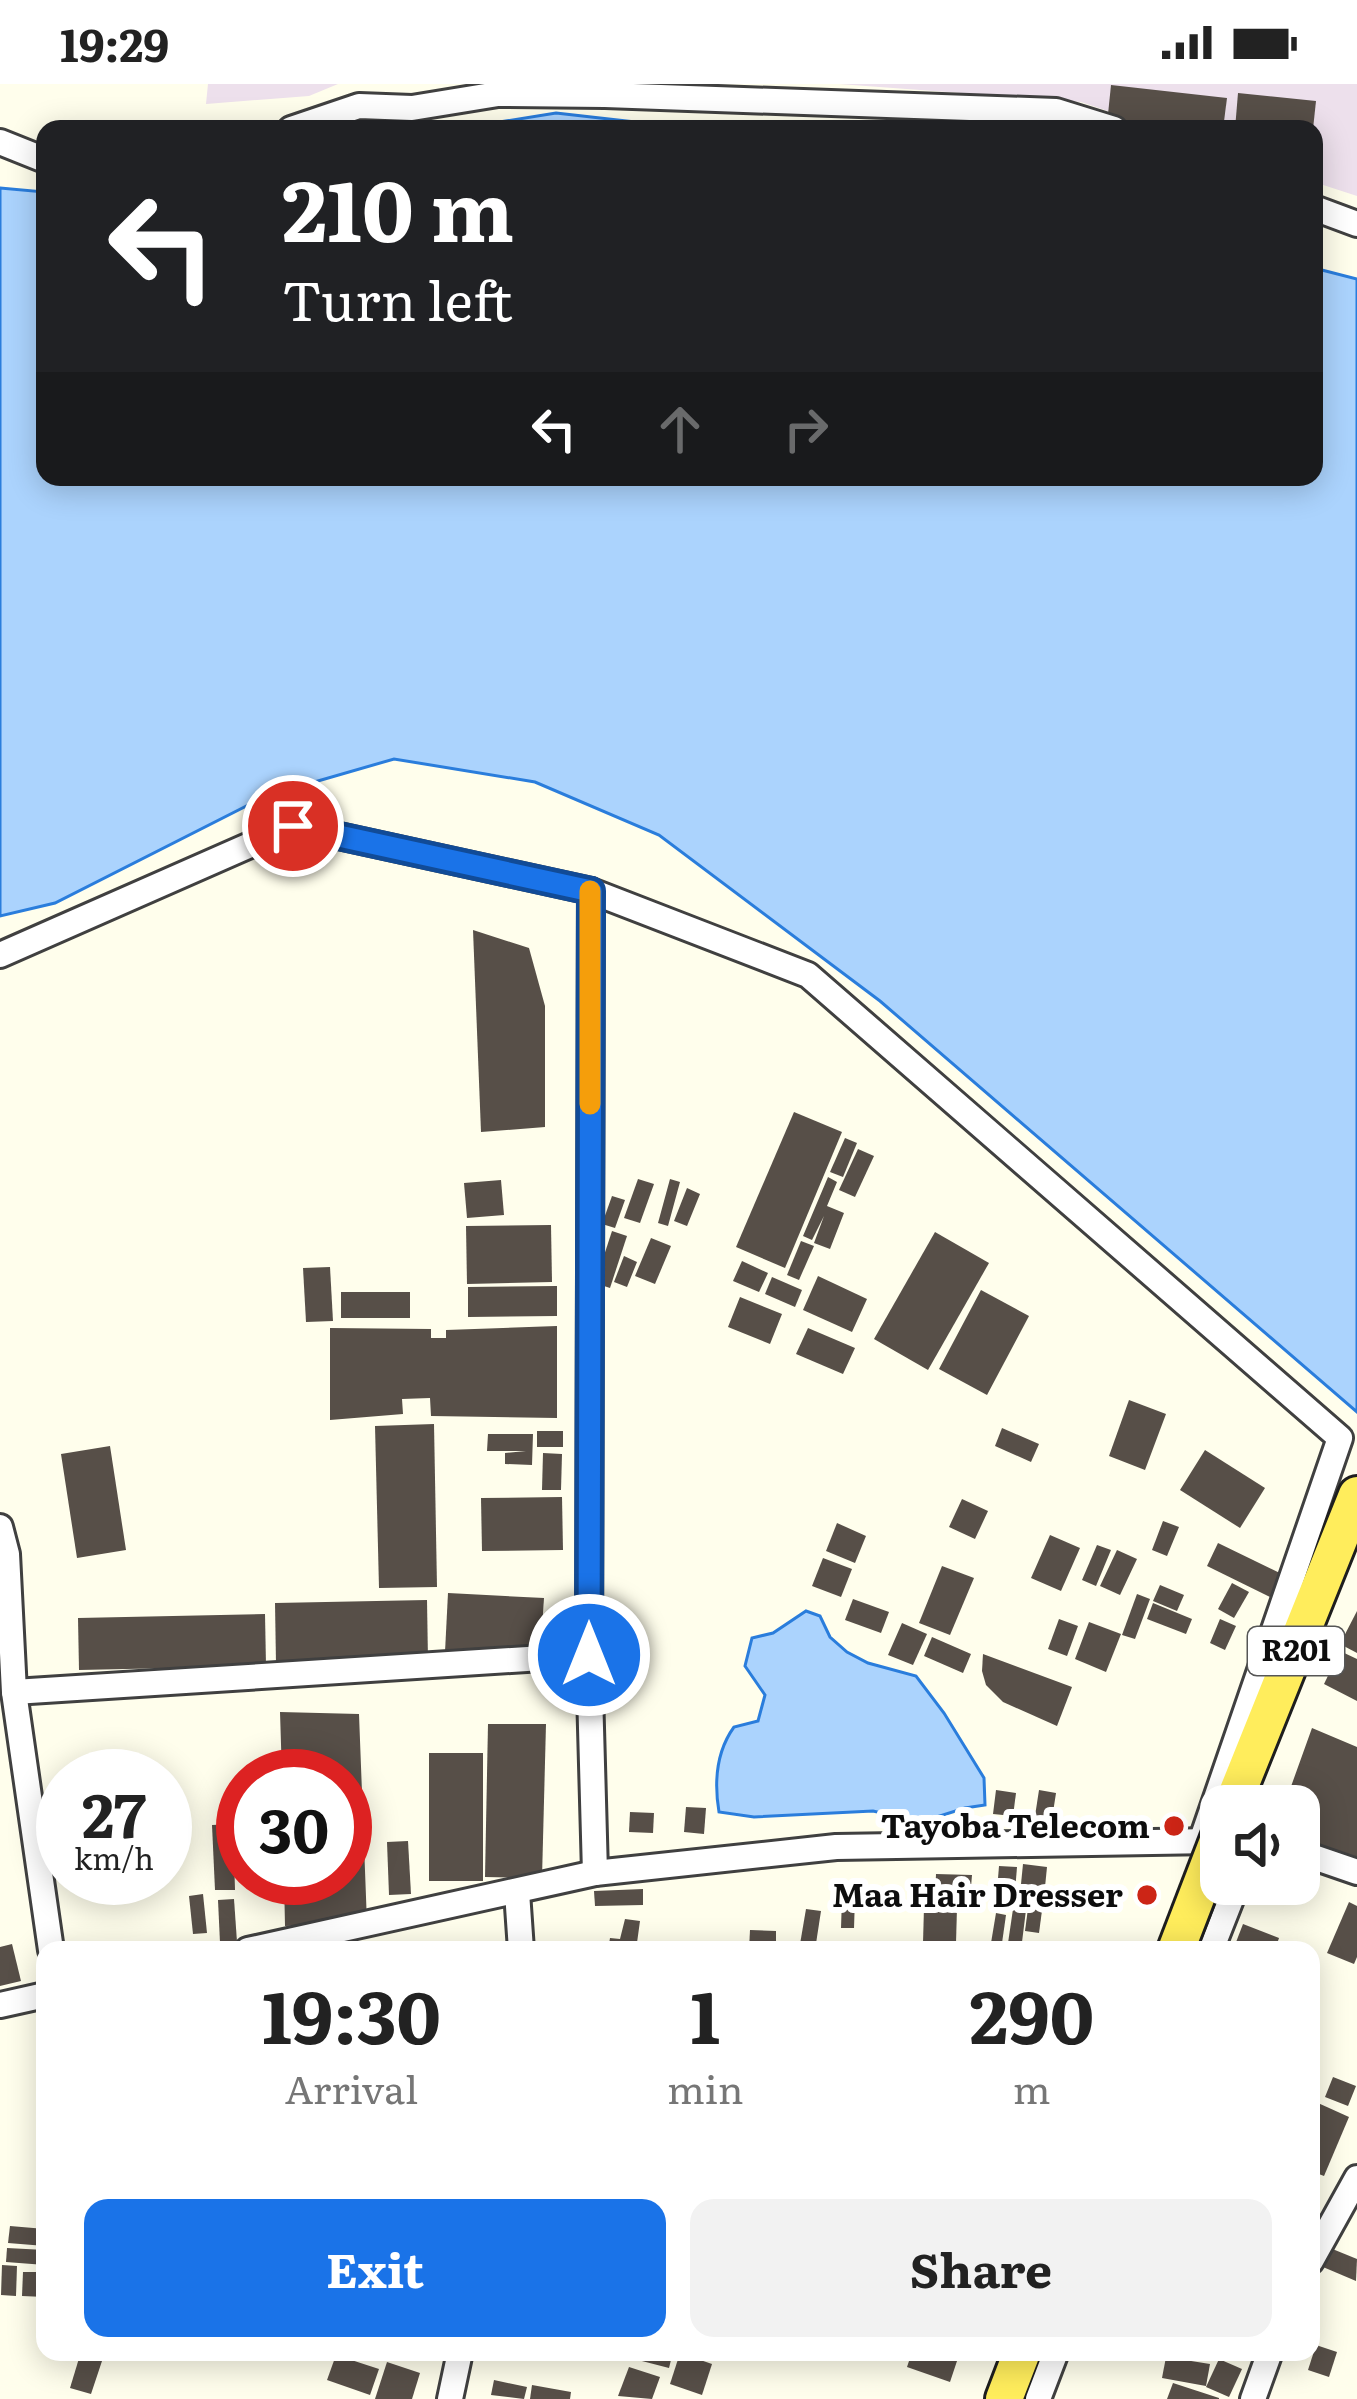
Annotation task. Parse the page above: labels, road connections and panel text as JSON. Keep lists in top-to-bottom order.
{
  "streets": {
    "main road": ["R201"]
  },
  "places": ["Tayoba Telecom", "Maa Hair Dresser"],
  "page": {
    "status": "19:29",
    "turn": ["210 m", "Turn left"],
    "speed": "27 km/h",
    "limit": "30",
    "eta": [
      "19:30",
      "Arrival",
      "1",
      "min",
      "290",
      "m"
    ],
    "buttons": ["Exit", "Share"]
  }
}
